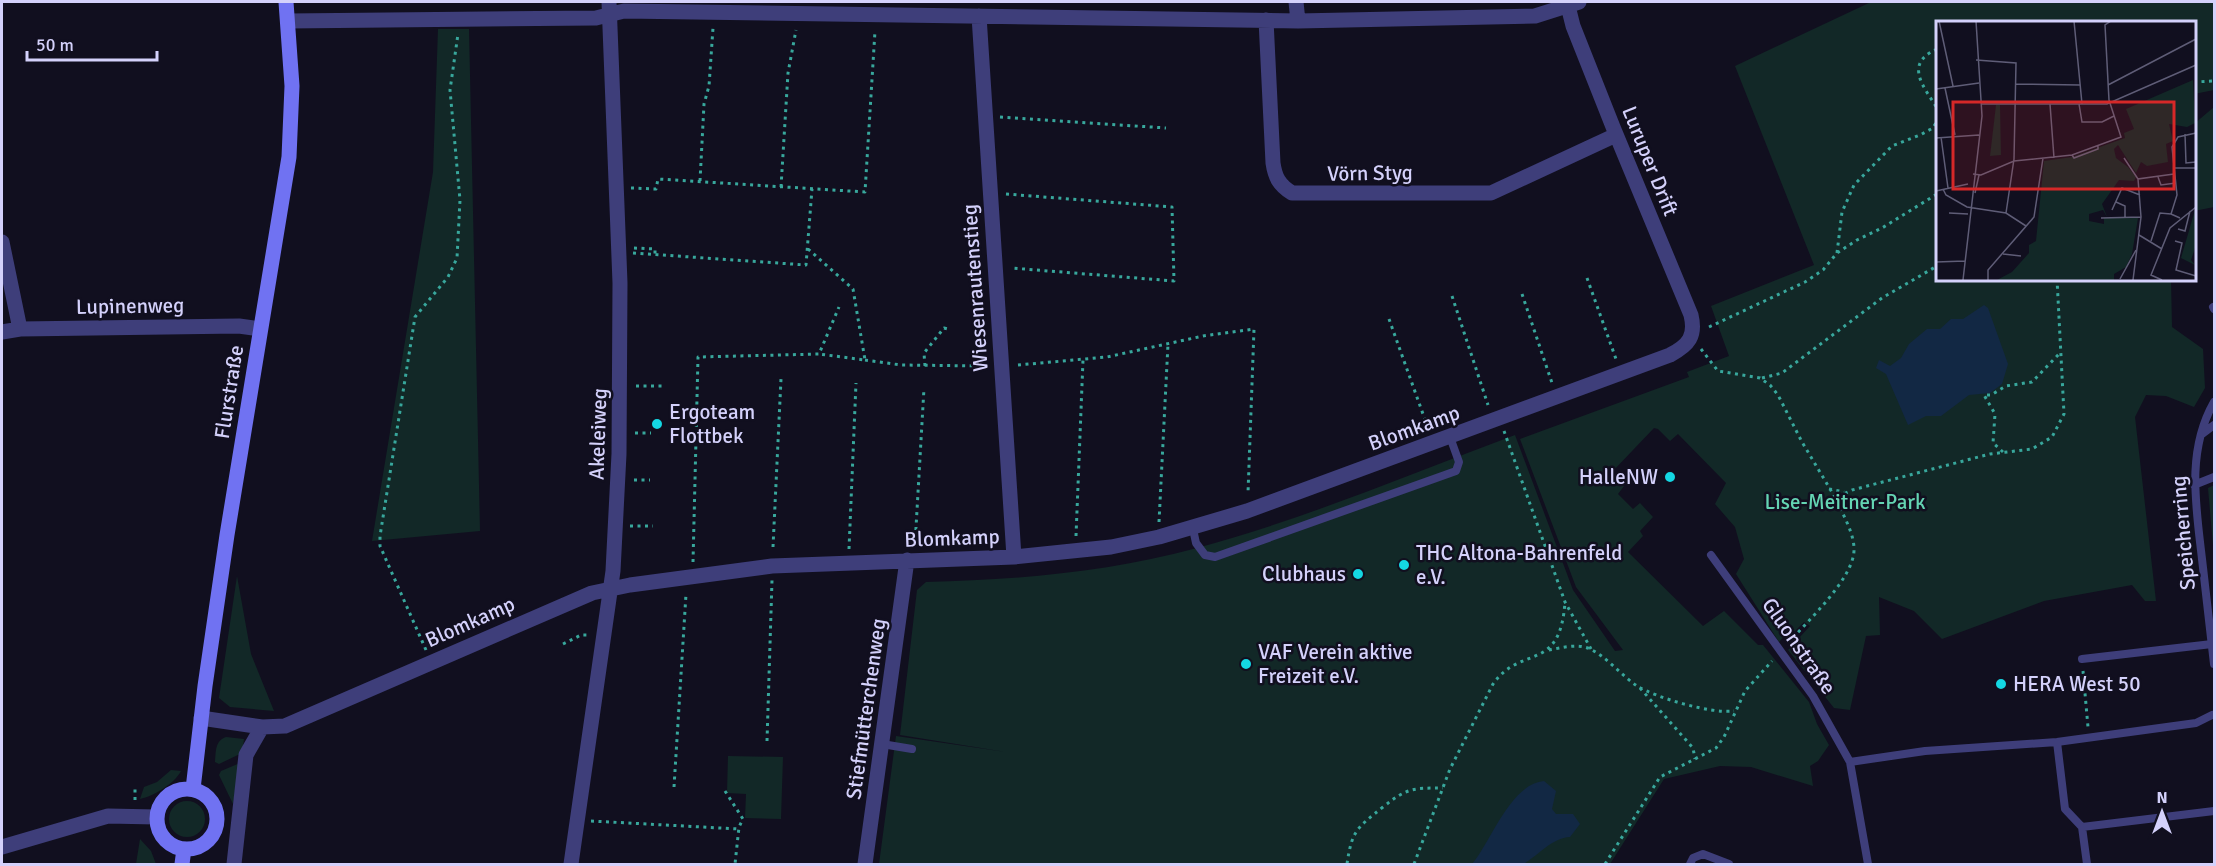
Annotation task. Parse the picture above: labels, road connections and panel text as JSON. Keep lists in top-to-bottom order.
{
  "streets": {
    "street": [
      "Luruper Drift",
      "Vörn Styg",
      "Wiesenrautenstieg",
      "Lupinenweg",
      "Flurstraße",
      "Blomkamp",
      "Akeleiweg",
      "Stiefmütterchenweg"
    ],
    "lane": ["Speicherring", "Gluonstraße"]
  },
  "crossings": [
    ["Luruper Drift", "Vörn Styg"],
    ["Luruper Drift", "Blomkamp"],
    ["Wiesenrautenstieg", "Blomkamp"],
    ["Lupinenweg", "Flurstraße"],
    ["Flurstraße", "Blomkamp"],
    ["Blomkamp", "Akeleiweg"],
    ["Blomkamp", "Stiefmütterchenweg"]
  ],
  "parks": ["Lise-Meitner-Park"],
  "places": [
    "Ergoteam Flottbek",
    "HalleNW",
    "THC Altona-Bahrenfeld e.V.",
    "Clubhaus",
    "VAF Verein aktive Freizeit e.V.",
    "HERA West 50"
  ],
  "scale_bar": "50 m",
  "north": "top"
}
